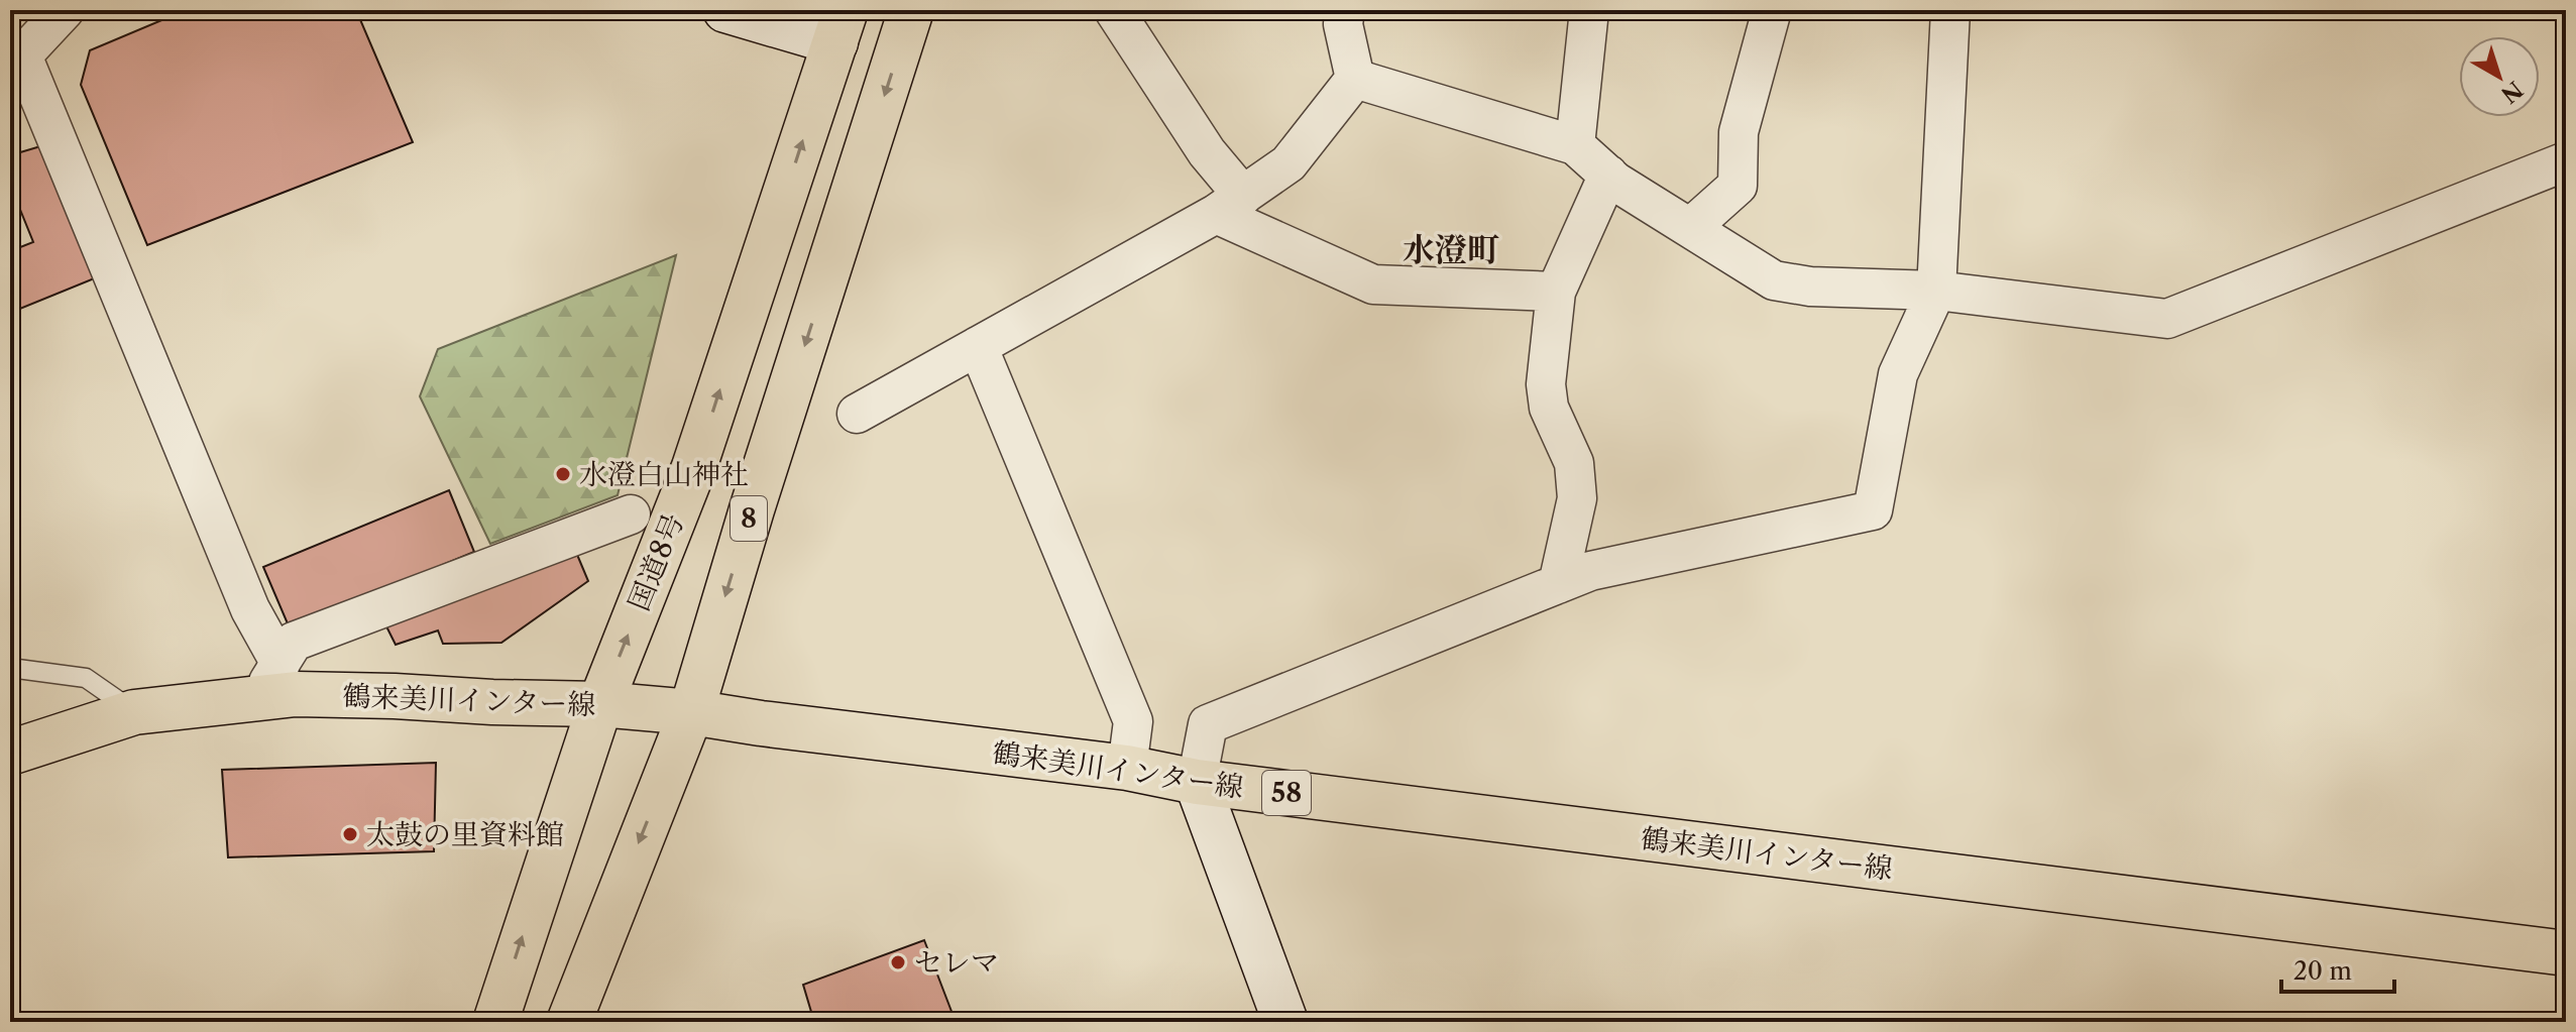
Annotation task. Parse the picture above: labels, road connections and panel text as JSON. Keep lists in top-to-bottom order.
{
  "streets": {
    "main road": [
      "8",
      "国道8号",
      "鶴来美川インター線",
      "58"
    ]
  },
  "crossings": [
    ["8", "鶴来美川インター線"],
    ["国道8号", "鶴来美川インター線"]
  ],
  "districts": ["水澄町"],
  "places": ["水澄白山神社", "太鼓の里資料館", "セレマ"],
  "scale_bar": "20 m",
  "north": "bottom right"
}
